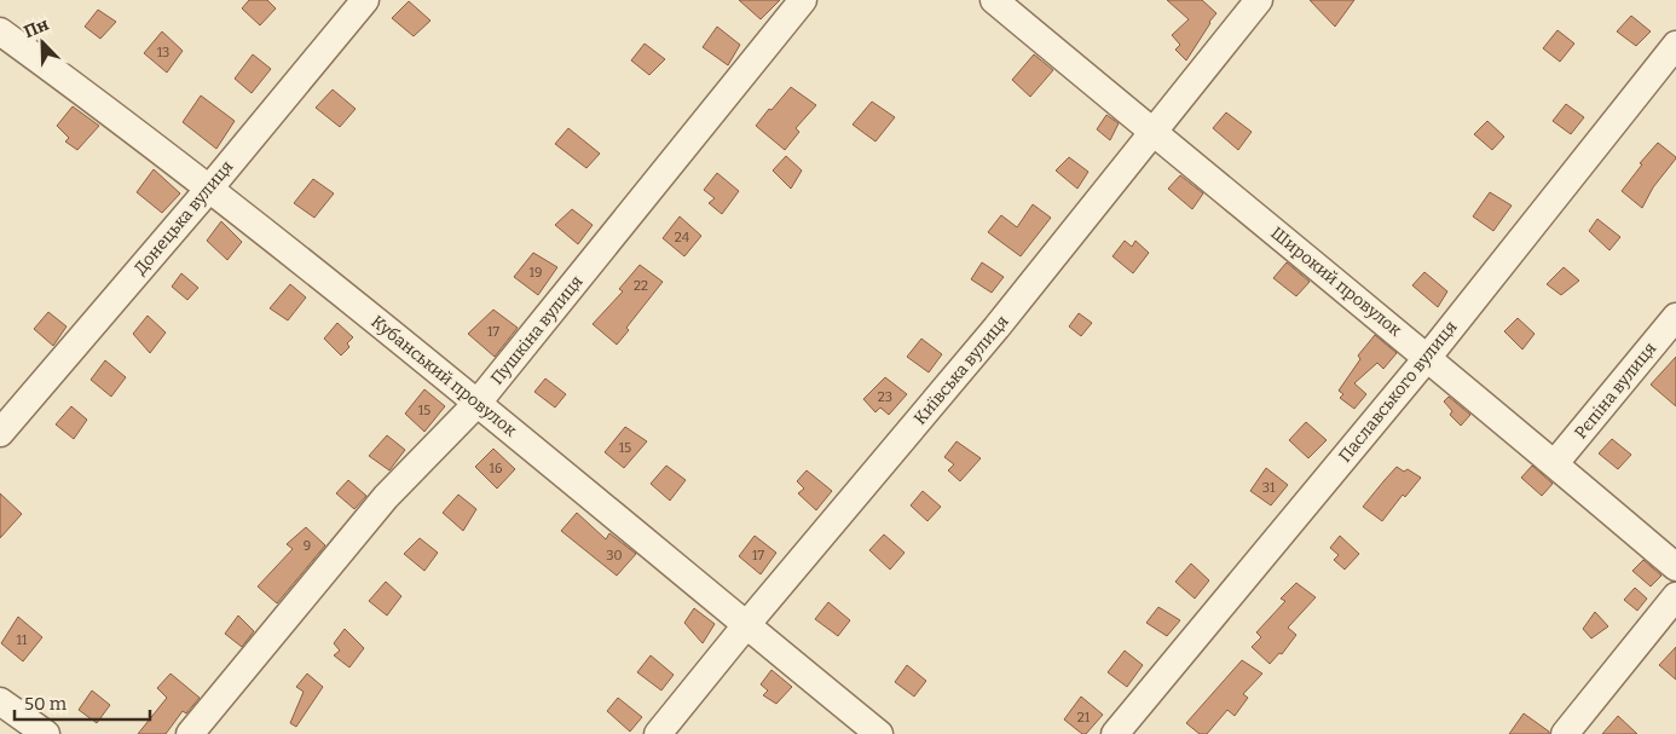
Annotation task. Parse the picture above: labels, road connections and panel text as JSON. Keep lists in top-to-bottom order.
{
  "streets": {
    "street": [
      "Донецька вулиця",
      "Широкий провулок",
      "Пушкіна вулиця",
      "Київська вулиця",
      "Кубанський провулок",
      "Рєпіна вулиця",
      "Паславського вулиця"
    ]
  },
  "crossings": [
    ["Донецька вулиця", "Кубанський провулок"],
    ["Широкий провулок", "Київська вулиця"],
    ["Широкий провулок", "Рєпіна вулиця"],
    ["Широкий провулок", "Паславського вулиця"],
    ["Пушкіна вулиця", "Кубанський провулок"],
    ["Київська вулиця", "Кубанський провулок"]
  ],
  "house_numbers": [
    "13",
    "24",
    "19",
    "22",
    "17",
    "23",
    "15",
    "15",
    "16",
    "31",
    "9",
    "30",
    "17",
    "11",
    "21"
  ],
  "scale_bar": "50 m",
  "north": "top left"
}
